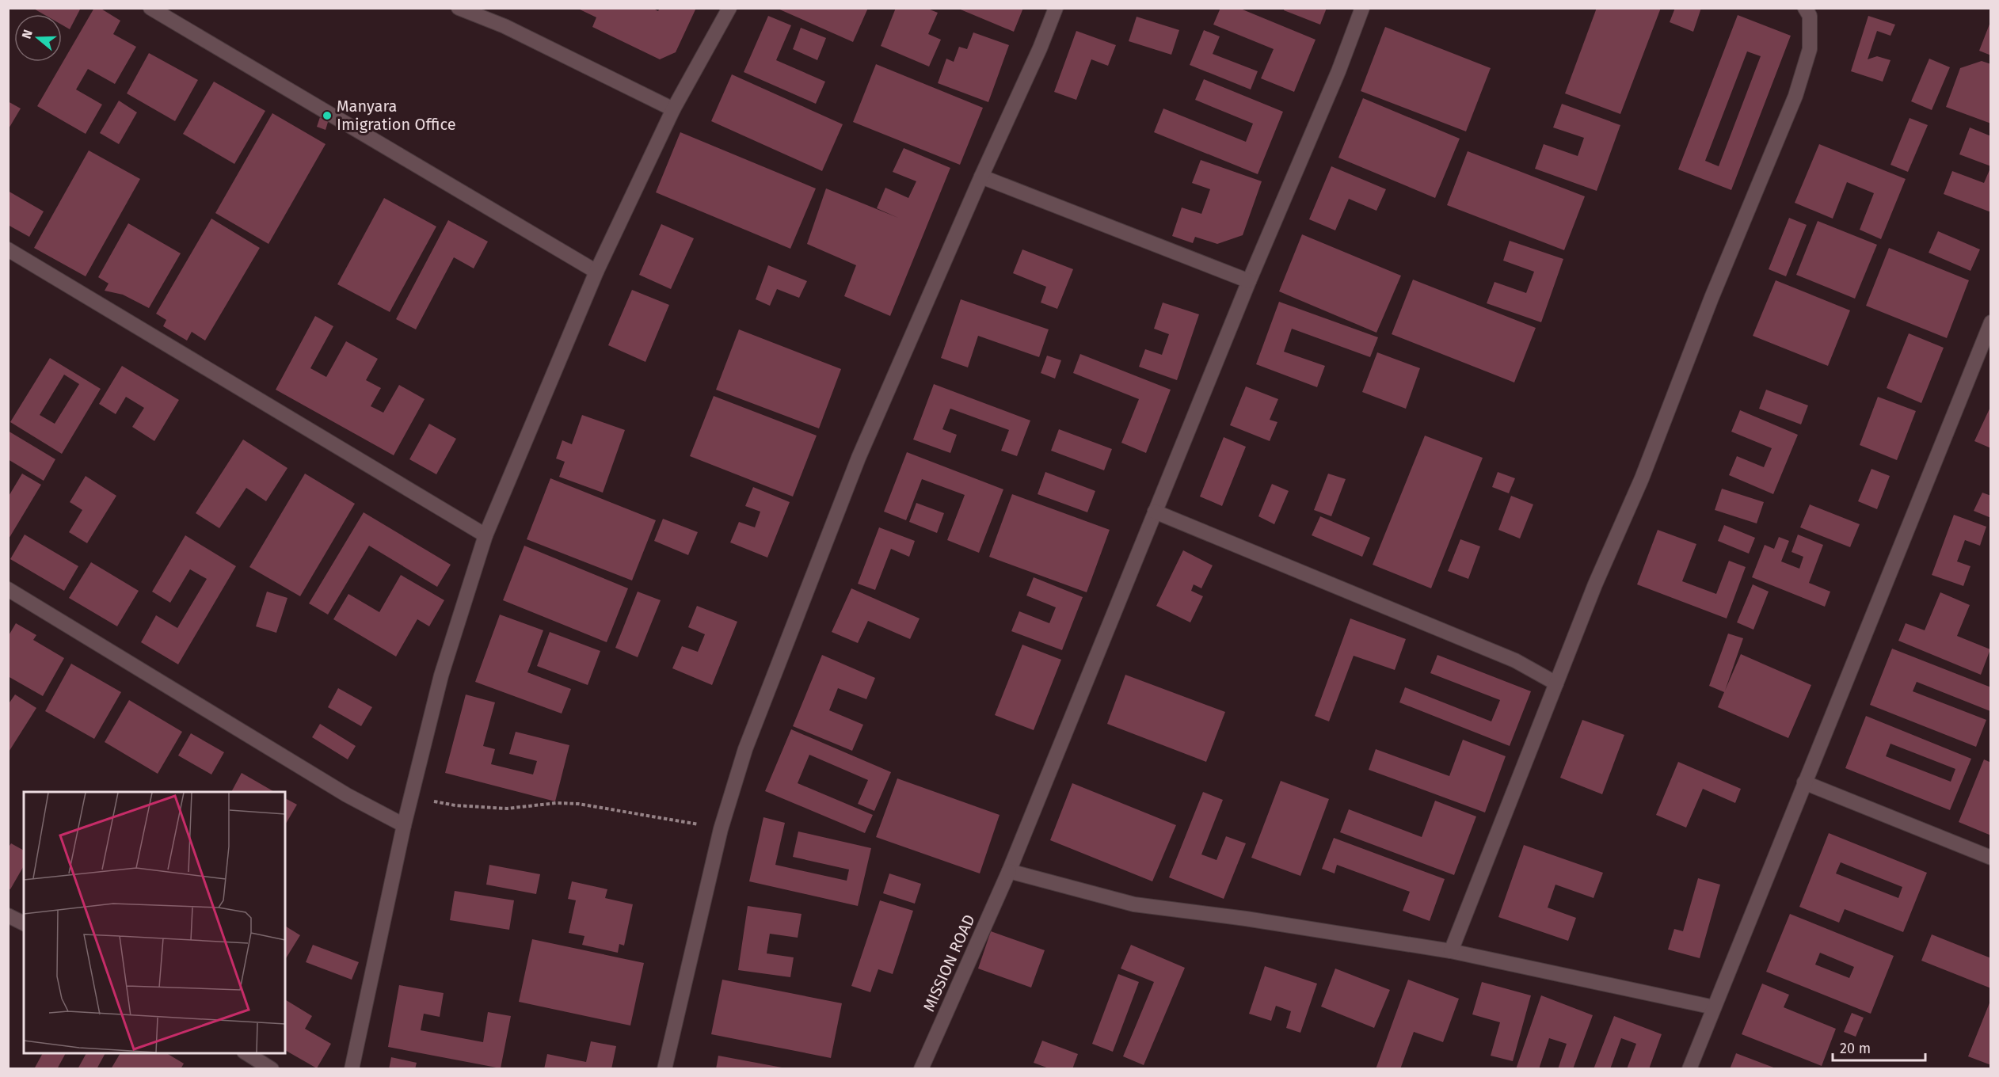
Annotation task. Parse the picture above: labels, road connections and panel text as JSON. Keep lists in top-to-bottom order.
{
  "streets": {
    "street": ["MISSION ROAD"]
  },
  "places": ["Manyara Imigration Office"],
  "scale_bar": "20 m",
  "north": "left"
}
